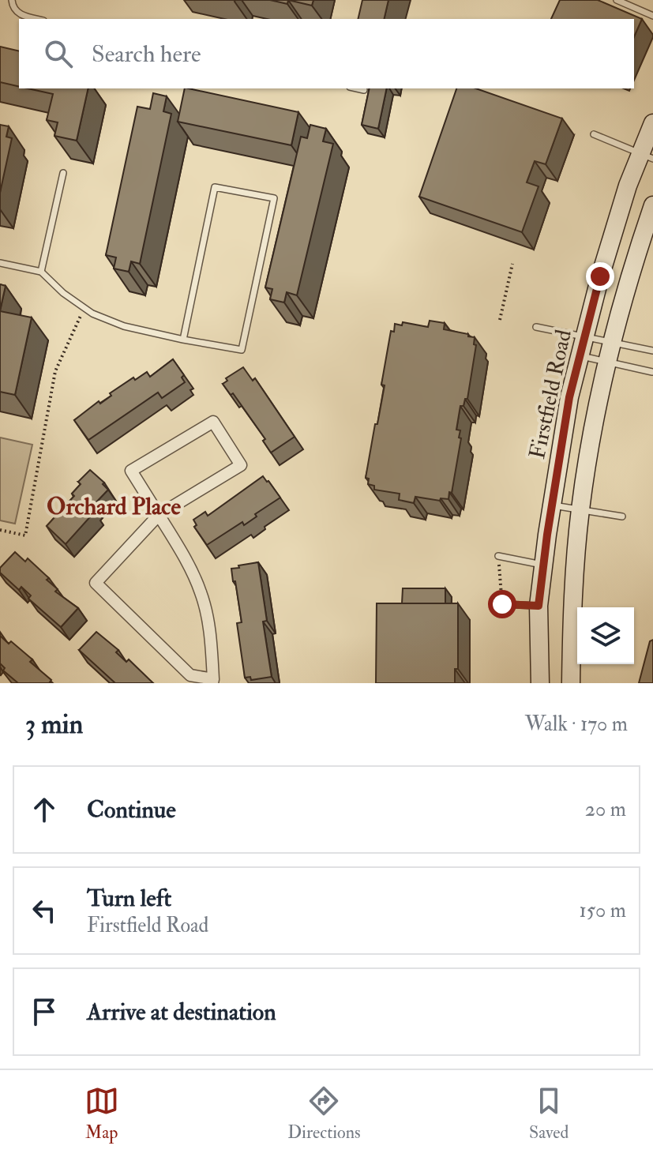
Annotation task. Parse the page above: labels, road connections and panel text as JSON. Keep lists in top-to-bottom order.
{
  "streets": {
    "street": ["Firstfield Road"]
  },
  "districts": ["Orchard Place"],
  "page": {
    "search": "Search here",
    "heading": ["3 min", "Walk · 170 m"],
    "list": [
      ["Continue", "20 m"],
      ["Turn left", "Firstfield Road", "150 m"],
      "Arrive at destination"
    ],
    "nav": ["Map", "Directions", "Saved"]
  }
}
